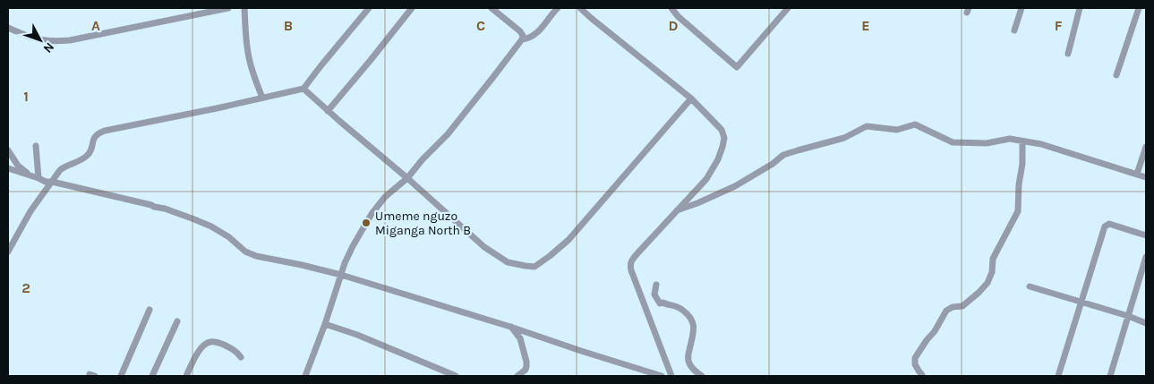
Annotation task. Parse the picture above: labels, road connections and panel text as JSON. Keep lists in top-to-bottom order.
{
  "places": ["Umeme nguzo Miganga North B"],
  "north": "bottom right",
  "grid": {
    "columns": [
      "A",
      "B",
      "C",
      "D",
      "E",
      "F"
    ],
    "rows": ["1", "2"]
  }
}
